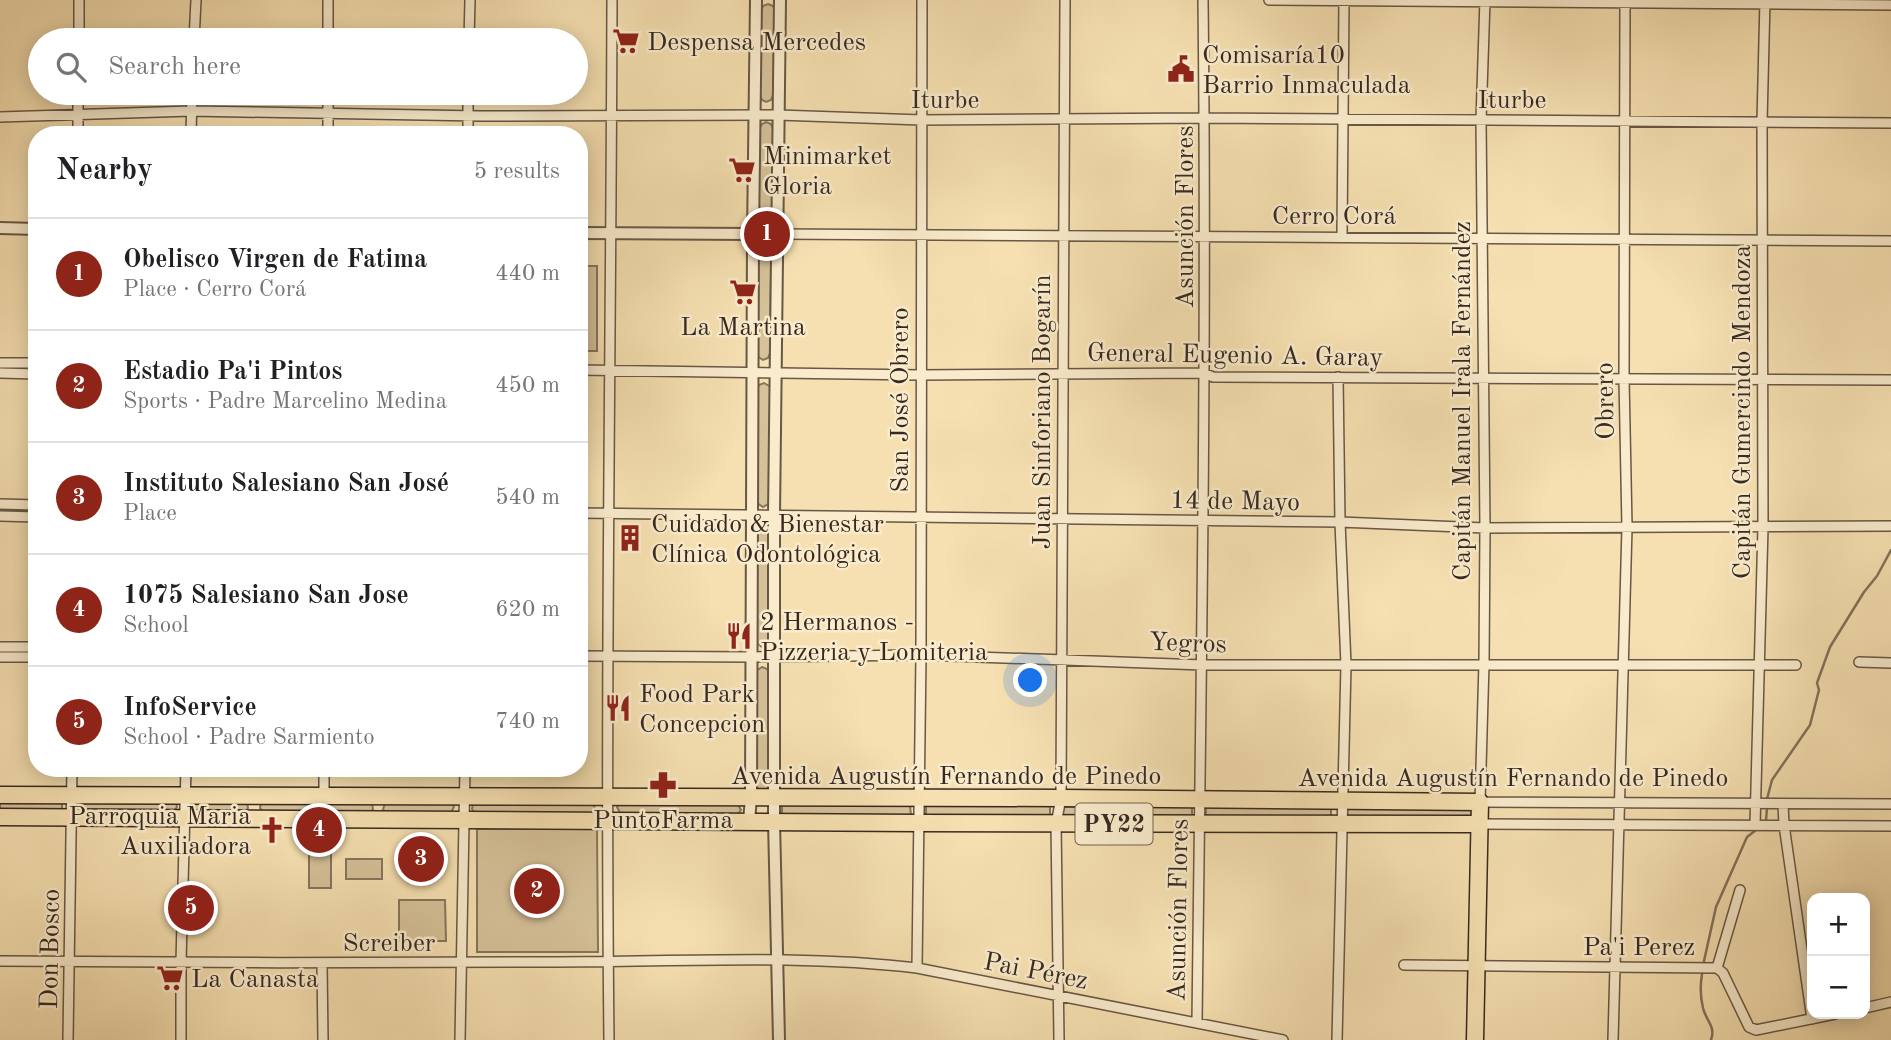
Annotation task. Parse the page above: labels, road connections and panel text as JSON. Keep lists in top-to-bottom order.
{
  "streets": {
    "highway": ["Avenida Augustín Fernando de Pinedo", "PY22"],
    "street": [
      "Iturbe",
      "Cerro Corá",
      "Asunción Flores",
      "General Eugenio A. Garay",
      "San José Obrero",
      "Capitán Manuel Irala Fernández",
      "Obrero",
      "Juan Sinforiano Bogarín",
      "Capitán Gumercindo Mendoza",
      "14 de Mayo",
      "Yegros",
      "Screiber",
      "Pa'i Perez",
      "Don Bosco",
      "Pai Pérez"
    ]
  },
  "crossings": [
    ["Iturbe", "Asunción Flores"],
    ["Iturbe", "San José Obrero"],
    ["Iturbe", "Capitán Manuel Irala Fernández"],
    ["Iturbe", "Obrero"],
    ["Iturbe", "Juan Sinforiano Bogarín"],
    ["Iturbe", "Capitán Gumercindo Mendoza"],
    ["Cerro Corá", "Asunción Flores"],
    ["Cerro Corá", "San José Obrero"],
    ["Cerro Corá", "Capitán Manuel Irala Fernández"],
    ["Cerro Corá", "Obrero"],
    ["Cerro Corá", "Juan Sinforiano Bogarín"],
    ["Cerro Corá", "Capitán Gumercindo Mendoza"],
    ["Asunción Flores", "General Eugenio A. Garay"],
    ["Asunción Flores", "14 de Mayo"],
    ["Asunción Flores", "Yegros"],
    ["Asunción Flores", "Avenida Augustín Fernando de Pinedo"],
    ["Asunción Flores", "Pai Pérez"],
    ["General Eugenio A. Garay", "San José Obrero"],
    ["General Eugenio A. Garay", "Capitán Manuel Irala Fernández"],
    ["General Eugenio A. Garay", "Obrero"],
    ["General Eugenio A. Garay", "Juan Sinforiano Bogarín"],
    ["General Eugenio A. Garay", "Capitán Gumercindo Mendoza"],
    ["San José Obrero", "14 de Mayo"],
    ["San José Obrero", "Yegros"],
    ["San José Obrero", "Avenida Augustín Fernando de Pinedo"],
    ["San José Obrero", "Pai Pérez"],
    ["Capitán Manuel Irala Fernández", "14 de Mayo"],
    ["Capitán Manuel Irala Fernández", "Yegros"],
    ["Capitán Manuel Irala Fernández", "Avenida Augustín Fernando de Pinedo"],
    ["Obrero", "14 de Mayo"],
    ["Obrero", "Yegros"],
    ["Obrero", "Avenida Augustín Fernando de Pinedo"],
    ["Obrero", "Pa'i Perez"],
    ["Juan Sinforiano Bogarín", "14 de Mayo"],
    ["Juan Sinforiano Bogarín", "Yegros"],
    ["Juan Sinforiano Bogarín", "Avenida Augustín Fernando de Pinedo"],
    ["Juan Sinforiano Bogarín", "Pai Pérez"],
    ["Capitán Gumercindo Mendoza", "14 de Mayo"],
    ["Capitán Gumercindo Mendoza", "Yegros"],
    ["Capitán Gumercindo Mendoza", "Avenida Augustín Fernando de Pinedo"],
    ["Avenida Augustín Fernando de Pinedo", "Don Bosco"],
    ["Screiber", "Don Bosco"],
    ["Screiber", "Pai Pérez"]
  ],
  "places": {
    "supermarket": [
      "Despensa Mercedes",
      "Minimarket Gloria",
      "La Martina",
      "La Canasta"
    ],
    "public building": ["Comisaría10 Barrio Inmaculada"],
    "building": ["Cuidado & Bienestar Clínica Odontológica"],
    "restaurant": ["2 Hermanos - Pizzeria y Lomiteria", "Food Park Concepcion"],
    "pharmacy": ["PuntoFarma"],
    "church": ["Parroquia Maria Auxiliadora"]
  },
  "page": {
    "search": "Search here",
    "heading": ["Nearby", "5 results"],
    "pins": [
      "1",
      "4",
      "3",
      "2",
      "5"
    ],
    "list": [
      {
        "mark": "1",
        "name": "Obelisco Virgen de Fatima",
        "note": "Place · Cerro Corá",
        "value": "440 m"
      },
      {
        "mark": "2",
        "name": "Estadio Pa'i Pintos",
        "note": "Sports · Padre Marcelino Medina",
        "value": "450 m"
      },
      {
        "mark": "3",
        "name": "Instituto Salesiano San José",
        "note": "Place",
        "value": "540 m"
      },
      {
        "mark": "4",
        "name": "1075 Salesiano San Jose",
        "note": "School",
        "value": "620 m"
      },
      {
        "mark": "5",
        "name": "InfoService",
        "note": "School · Padre Sarmiento",
        "value": "740 m"
      }
    ],
    "map_buttons": ["+", "−"]
  }
}
